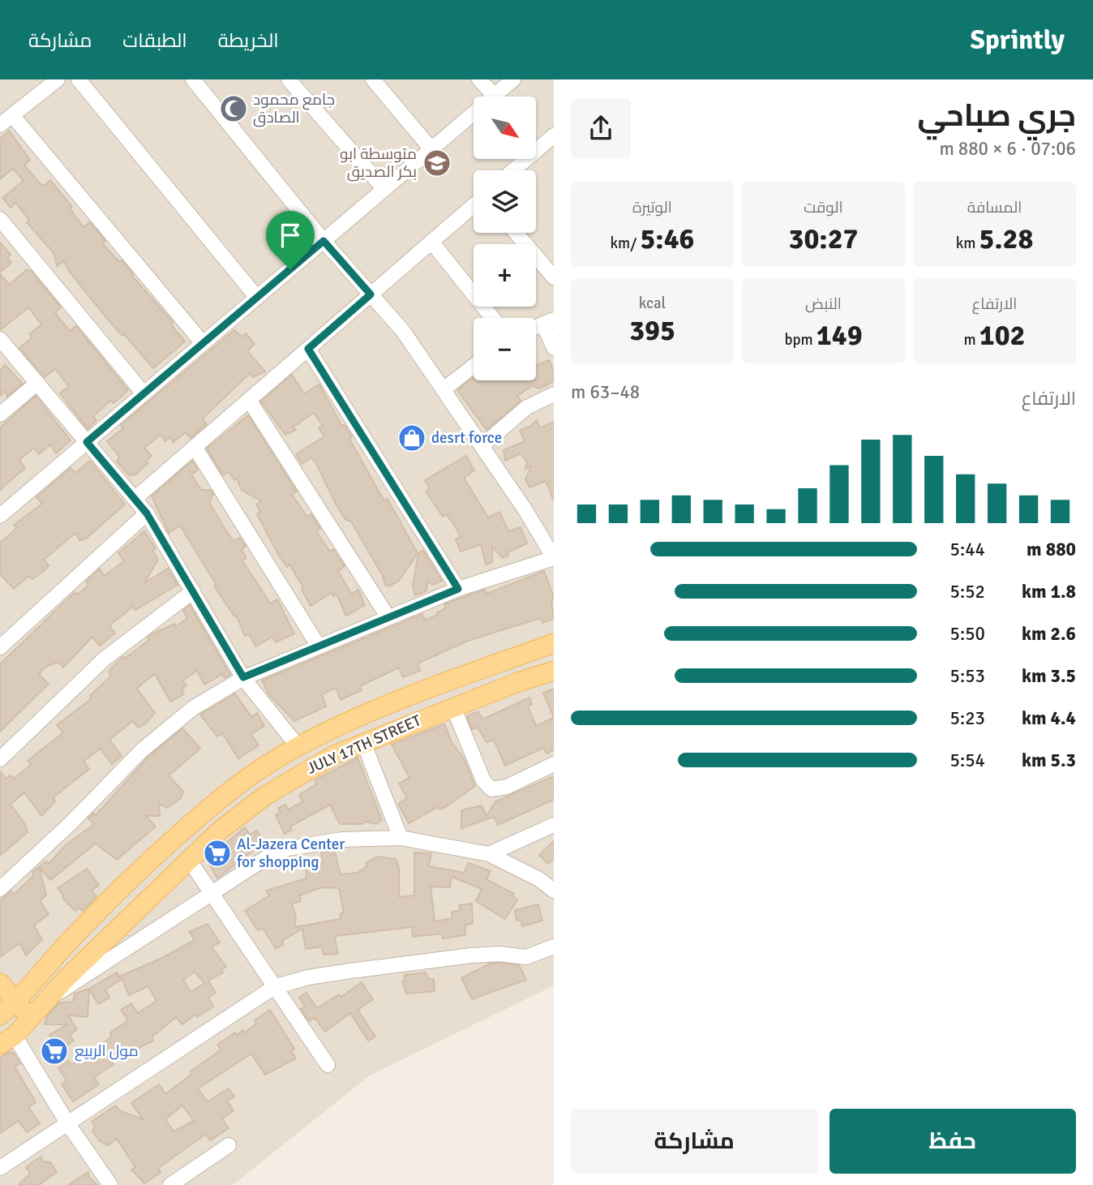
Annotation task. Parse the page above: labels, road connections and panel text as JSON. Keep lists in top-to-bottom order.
{
  "streets": {
    "main road": ["JULY 17TH STREET"]
  },
  "places": {
    "mosque": ["جامع محمود الصادق"],
    "school or university": ["متوسطة ابو بكر الصديق"],
    "shop": ["desrt force"],
    "supermarket": ["Al-Jazera Center for shopping", "مول الربيع"]
  },
  "north": "bottom right",
  "page": {
    "header": "Sprintly",
    "nav": ["الخريطة", "الطبقات", "مشاركة"],
    "heading": ["جري صباحي", "07:06 · 6 × 880 m"],
    "map_buttons": ["+", "−"],
    "stats": [
      ["المسافة", "5.28 km"],
      ["الوقت", "30:27"],
      ["الوتيرة", "5:46 /km"],
      ["الارتفاع", "102 m"],
      ["النبض", "149 bpm"],
      ["kcal", "395"]
    ],
    "chart": ["الارتفاع", "48–63 m"],
    "list": [
      {
        "name": "880 m",
        "note": "5:44"
      },
      {
        "name": "1.8 km",
        "note": "5:52"
      },
      {
        "name": "2.6 km",
        "note": "5:50"
      },
      {
        "name": "3.5 km",
        "note": "5:53"
      },
      {
        "name": "4.4 km",
        "note": "5:23"
      },
      {
        "name": "5.3 km",
        "note": "5:54"
      }
    ],
    "buttons": ["حفظ", "مشاركة"]
  }
}
